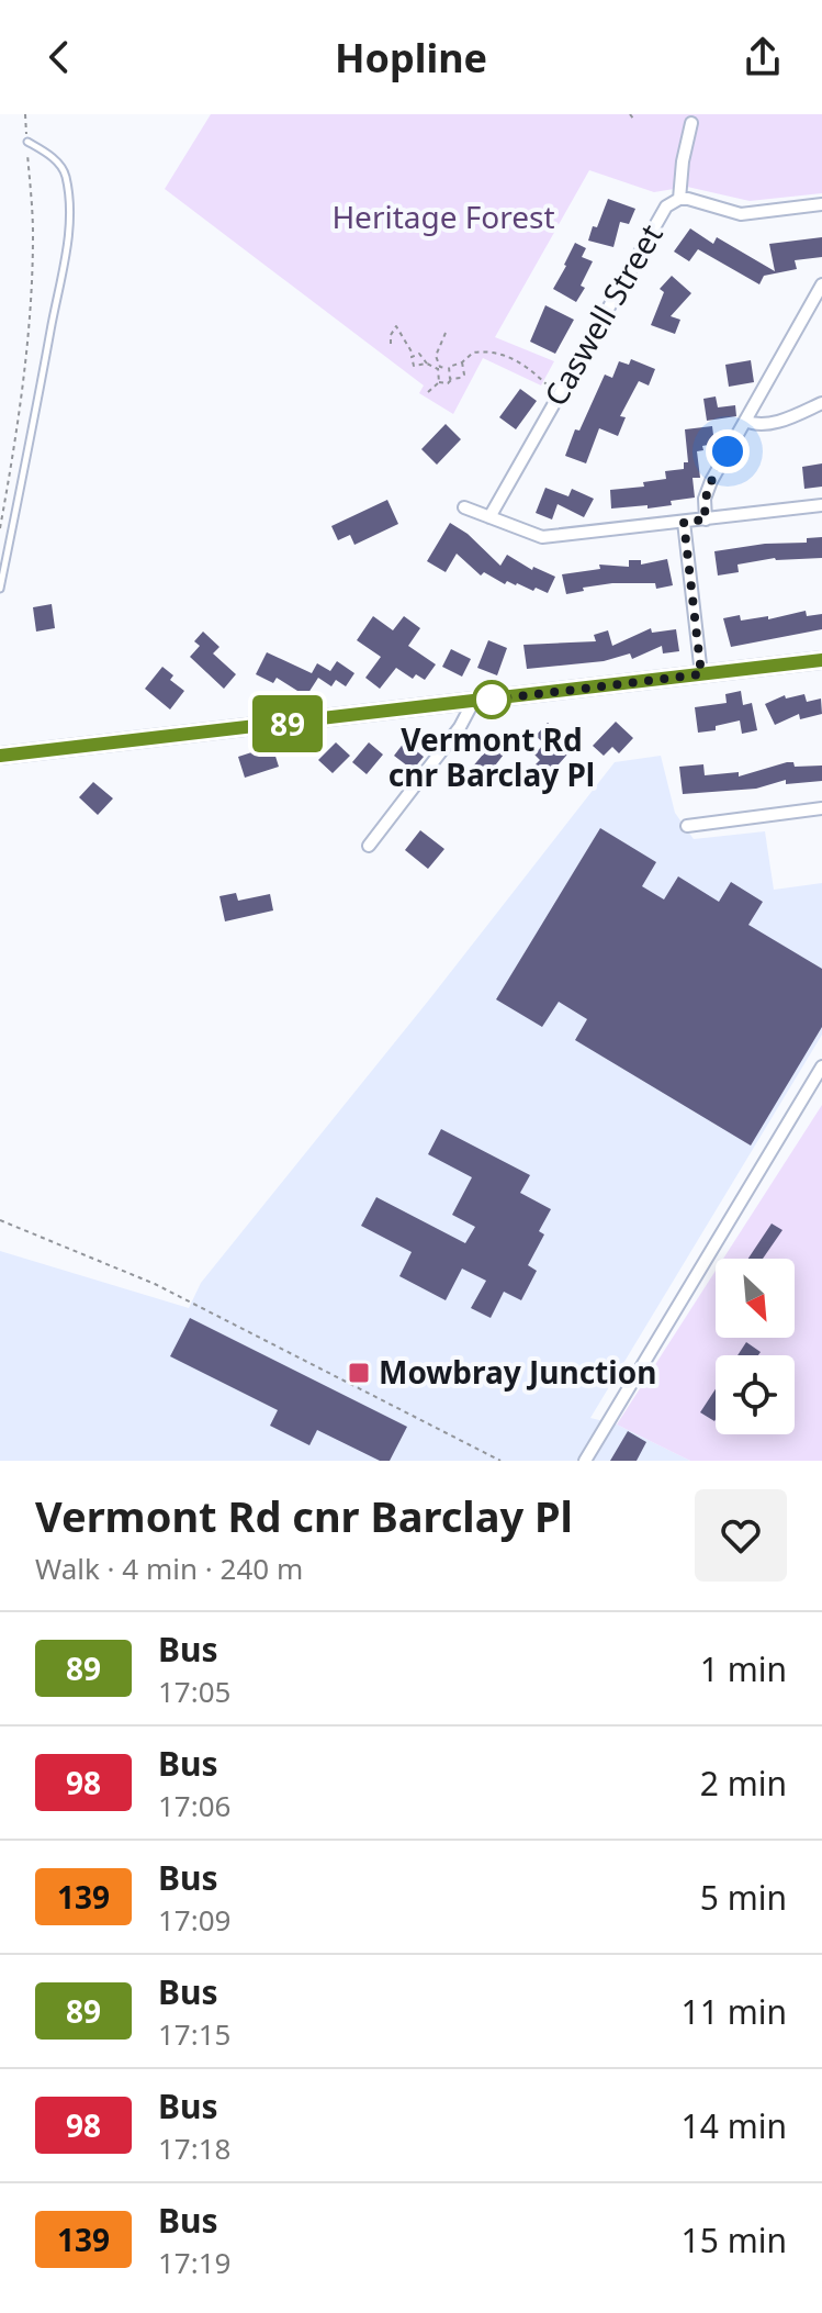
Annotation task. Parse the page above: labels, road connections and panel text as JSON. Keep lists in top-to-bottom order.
{
  "streets": {
    "street": ["Caswell Street"]
  },
  "parks": ["Heritage Forest"],
  "places": {
    "other": ["Vermont Rd cnr Barclay Pl"],
    "transit": ["Mowbray Junction"]
  },
  "lines": ["bus line 89"],
  "north": "bottom right",
  "page": {
    "header": "Hopline",
    "on_map": "89",
    "heading": ["Vermont Rd cnr Barclay Pl", "Walk · 4 min · 240 m"],
    "list": [
      {
        "mark": "89",
        "name": "Bus",
        "note": "17:05",
        "value": "1 min"
      },
      {
        "mark": "98",
        "name": "Bus",
        "note": "17:06",
        "value": "2 min"
      },
      {
        "mark": "139",
        "name": "Bus",
        "note": "17:09",
        "value": "5 min"
      },
      {
        "mark": "89",
        "name": "Bus",
        "note": "17:15",
        "value": "11 min"
      },
      {
        "mark": "98",
        "name": "Bus",
        "note": "17:18",
        "value": "14 min"
      },
      {
        "mark": "139",
        "name": "Bus",
        "note": "17:19",
        "value": "15 min"
      }
    ]
  }
}
